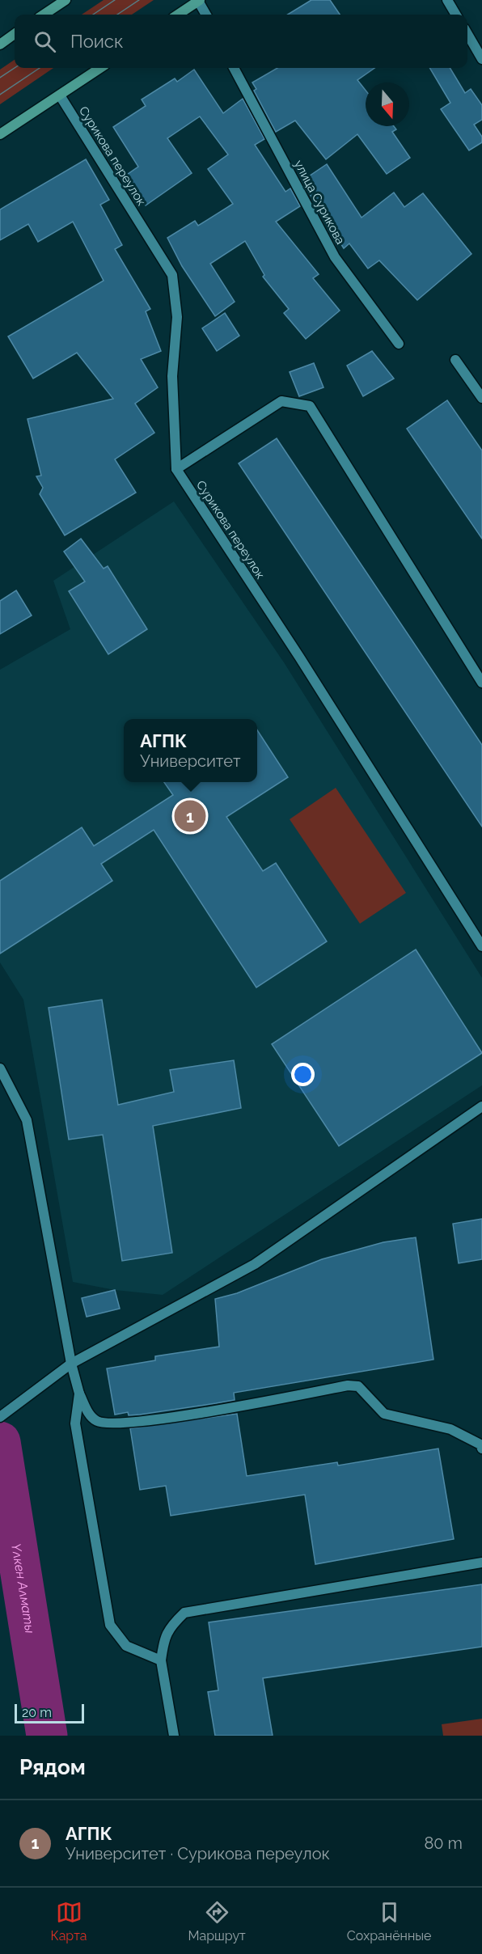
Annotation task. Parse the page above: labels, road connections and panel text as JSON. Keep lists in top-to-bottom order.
{
  "streets": {
    "street": ["Сурикова переулок", "улица Сурикова"]
  },
  "water": ["Үлкен Алматы"],
  "scale_bar": "20 m",
  "north": "bottom",
  "page": {
    "search": "Поиск",
    "popup": ["АГПК", "Университет"],
    "pins": "1",
    "scale": "20 m",
    "heading": "Рядом",
    "list": [
      {
        "mark": "1",
        "name": "АГПК",
        "note": "Университет · Сурикова переулок",
        "value": "80 m"
      }
    ],
    "nav": ["Карта", "Маршрут", "Сохранённые"]
  }
}
